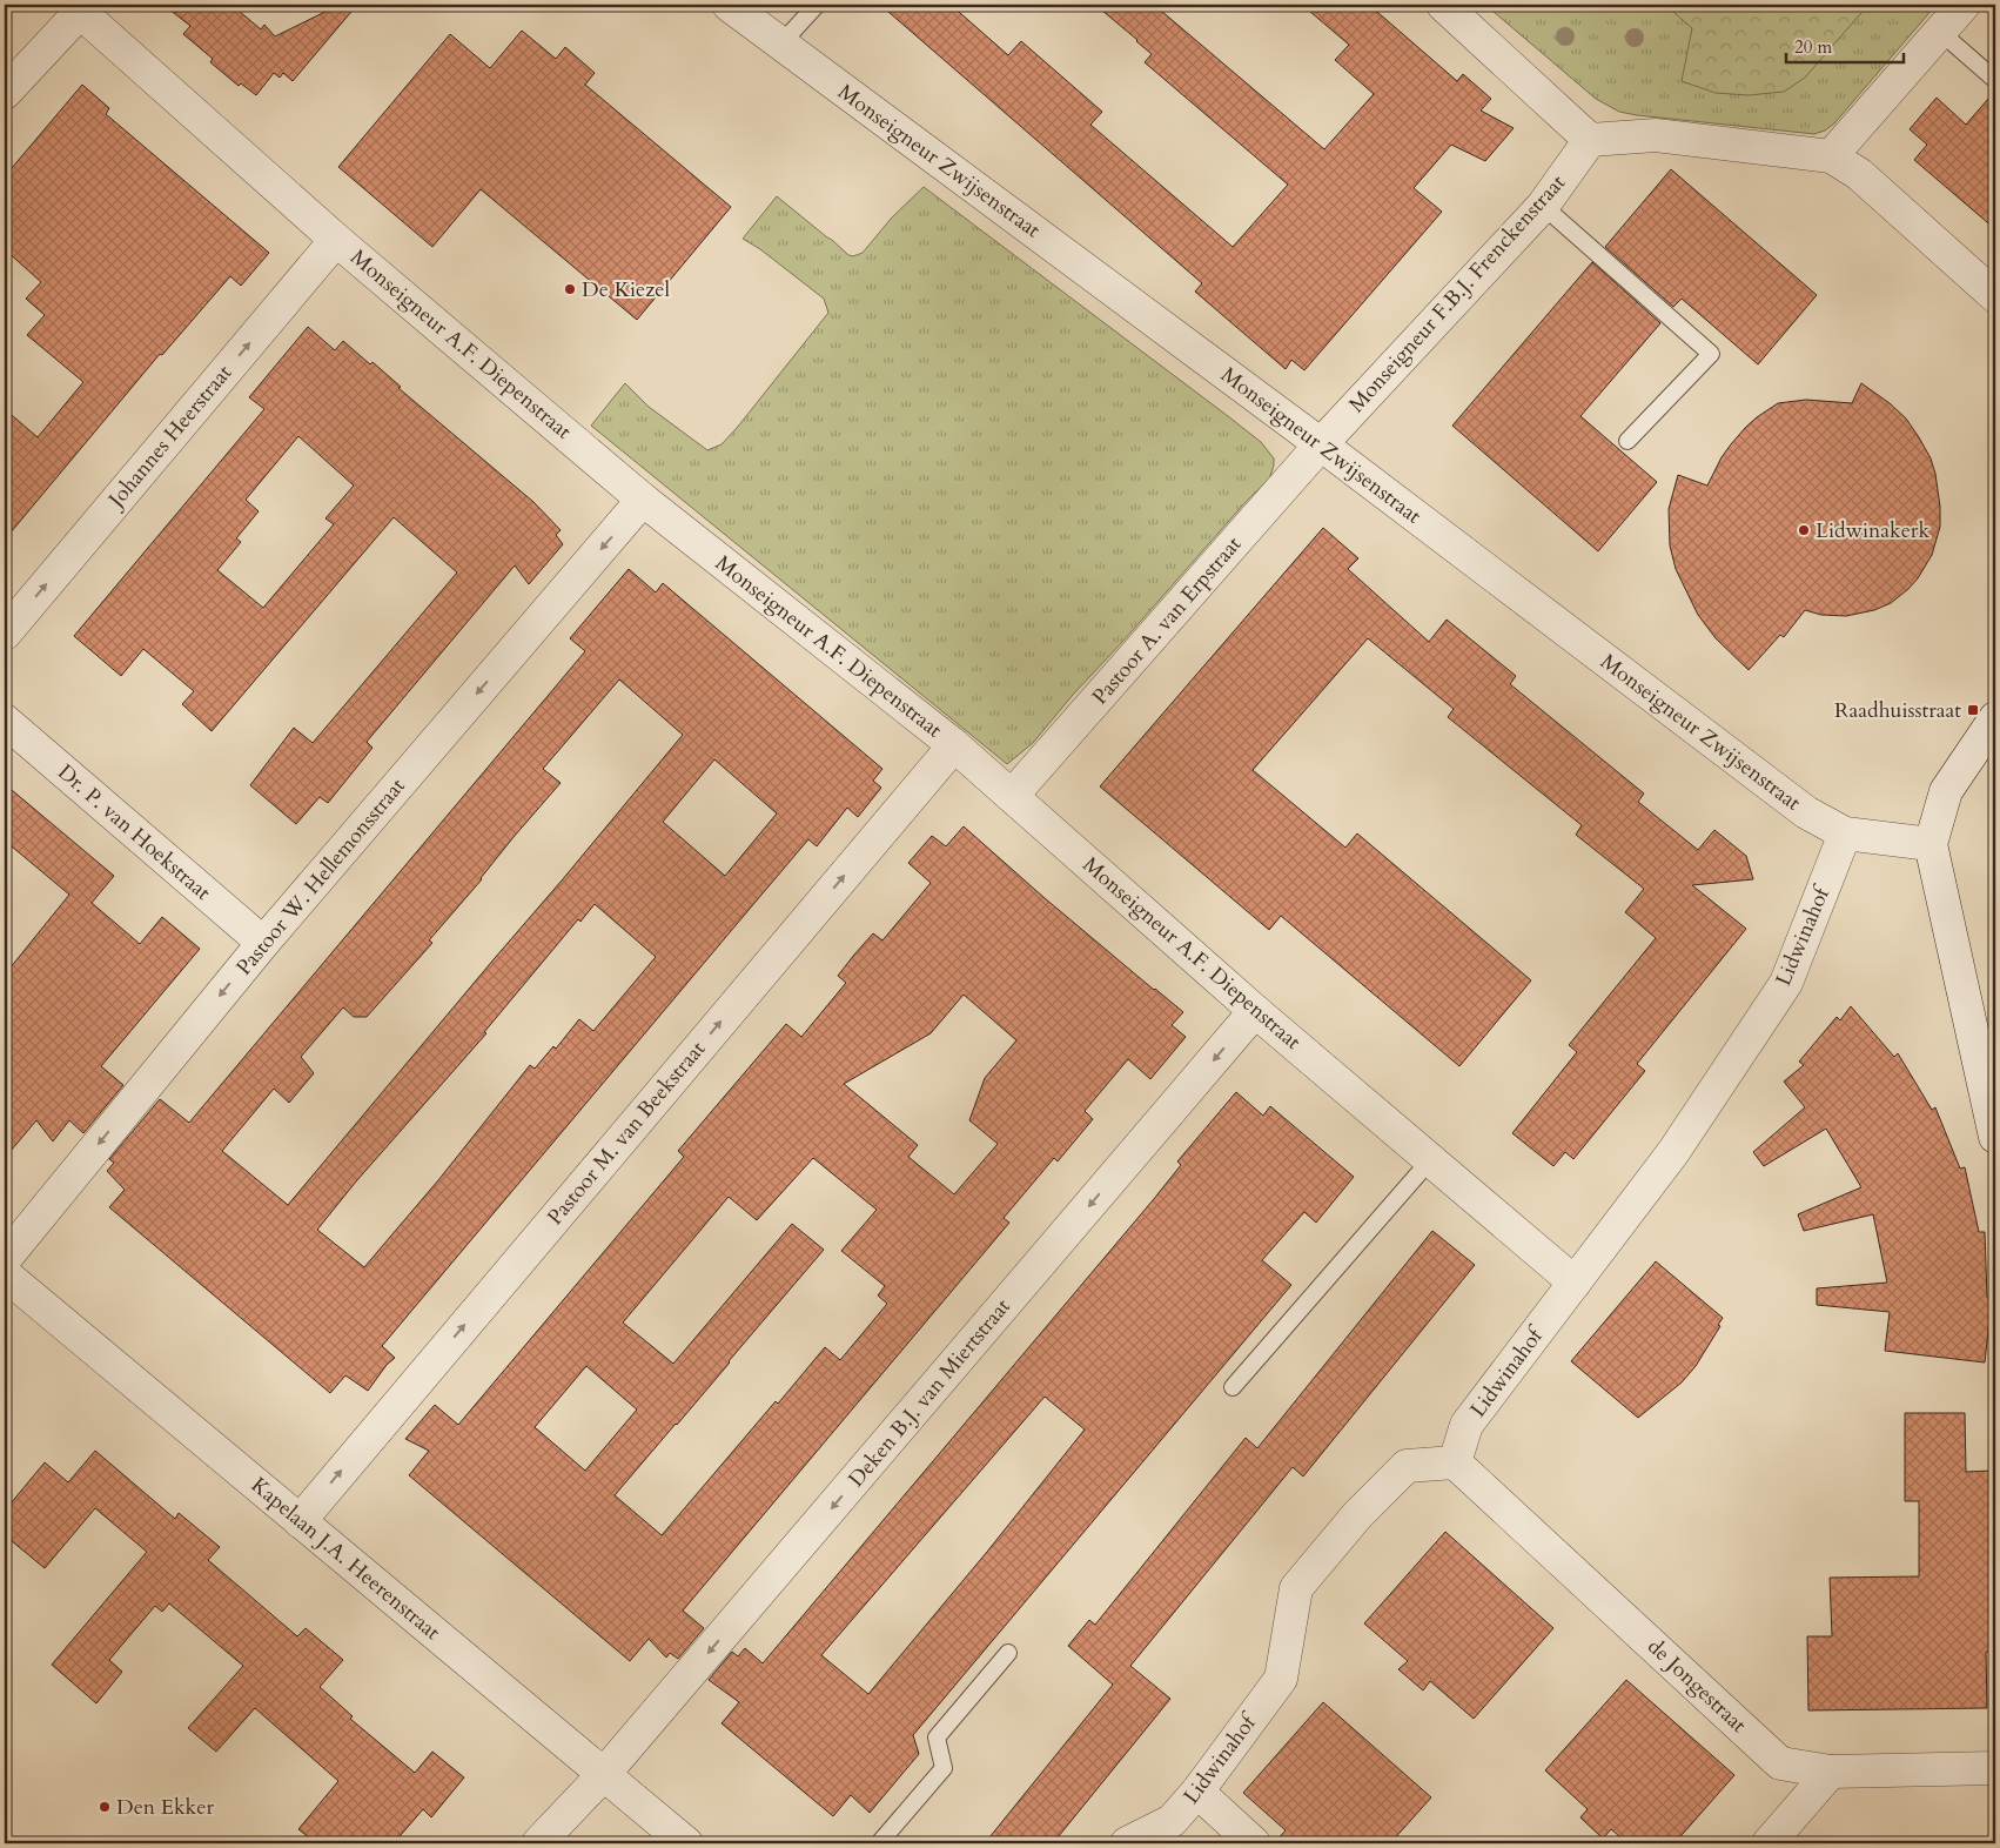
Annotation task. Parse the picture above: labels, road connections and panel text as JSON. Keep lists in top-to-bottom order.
{
  "streets": {
    "street": [
      "Monseigneur Zwijsenstraat",
      "Monseigneur F.B.J. Frenckenstraat",
      "Monseigneur A.F. Diepenstraat",
      "Johannes Heerstraat",
      "Pastoor A. van Erpstraat",
      "Dr. P. van Hoekstraat",
      "Pastoor W. Hellemonsstraat",
      "Lidwinahof",
      "Pastoor M. van Beekstraat",
      "Deken B.J. van Miertstraat",
      "Kapelaan J.A. Heerenstraat",
      "de Jongestraat"
    ]
  },
  "crossings": [
    ["Monseigneur Zwijsenstraat", "Monseigneur F.B.J. Frenckenstraat"],
    ["Monseigneur Zwijsenstraat", "Pastoor A. van Erpstraat"],
    ["Monseigneur Zwijsenstraat", "Lidwinahof"],
    ["Monseigneur F.B.J. Frenckenstraat", "Pastoor A. van Erpstraat"],
    ["Monseigneur A.F. Diepenstraat", "Johannes Heerstraat"],
    ["Monseigneur A.F. Diepenstraat", "Pastoor A. van Erpstraat"],
    ["Monseigneur A.F. Diepenstraat", "Pastoor W. Hellemonsstraat"],
    ["Monseigneur A.F. Diepenstraat", "Lidwinahof"],
    ["Monseigneur A.F. Diepenstraat", "Pastoor M. van Beekstraat"],
    ["Monseigneur A.F. Diepenstraat", "Deken B.J. van Miertstraat"],
    ["Dr. P. van Hoekstraat", "Pastoor W. Hellemonsstraat"],
    ["Lidwinahof", "de Jongestraat"],
    ["Pastoor M. van Beekstraat", "Kapelaan J.A. Heerenstraat"],
    ["Deken B.J. van Miertstraat", "Kapelaan J.A. Heerenstraat"]
  ],
  "one_way": [
    "Johannes Heerstraat",
    "Pastoor W. Hellemonsstraat",
    "Pastoor M. van Beekstraat",
    "Deken B.J. van Miertstraat"
  ],
  "places": {
    "other": ["De Kiezel", "Lidwinakerk", "Den Ekker"],
    "transit": ["Raadhuisstraat"]
  },
  "scale_bar": "20 m"
}
